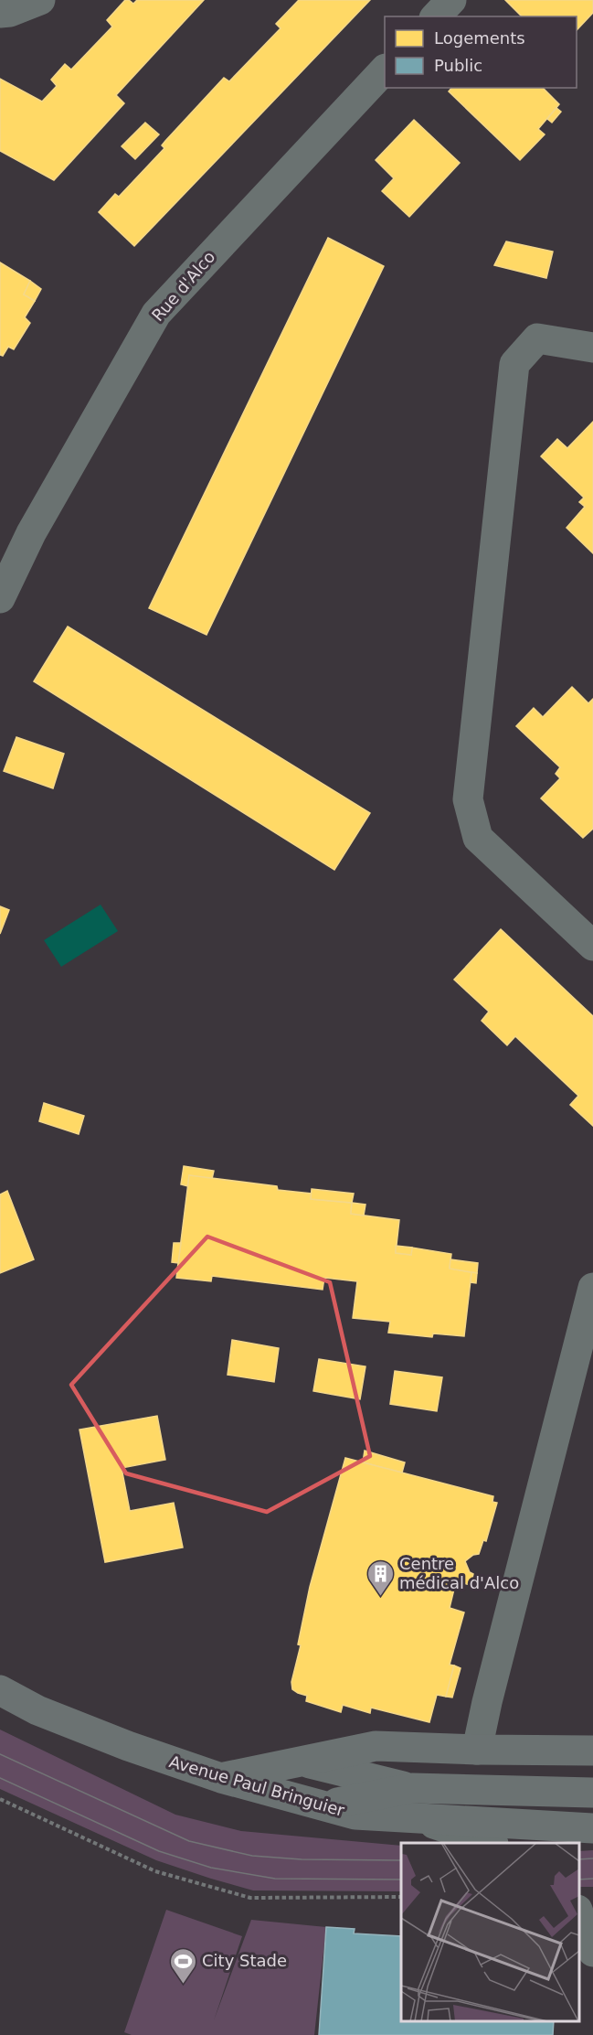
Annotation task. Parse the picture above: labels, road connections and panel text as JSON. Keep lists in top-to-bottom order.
{
  "streets": {
    "main road": ["Avenue Paul Bringuier"],
    "street": ["Rue d'Alco"]
  },
  "places": {
    "building": ["Centre médical d'Alco"],
    "sports": ["City Stade"]
  },
  "legend": ["Logements", "Public"]
}
